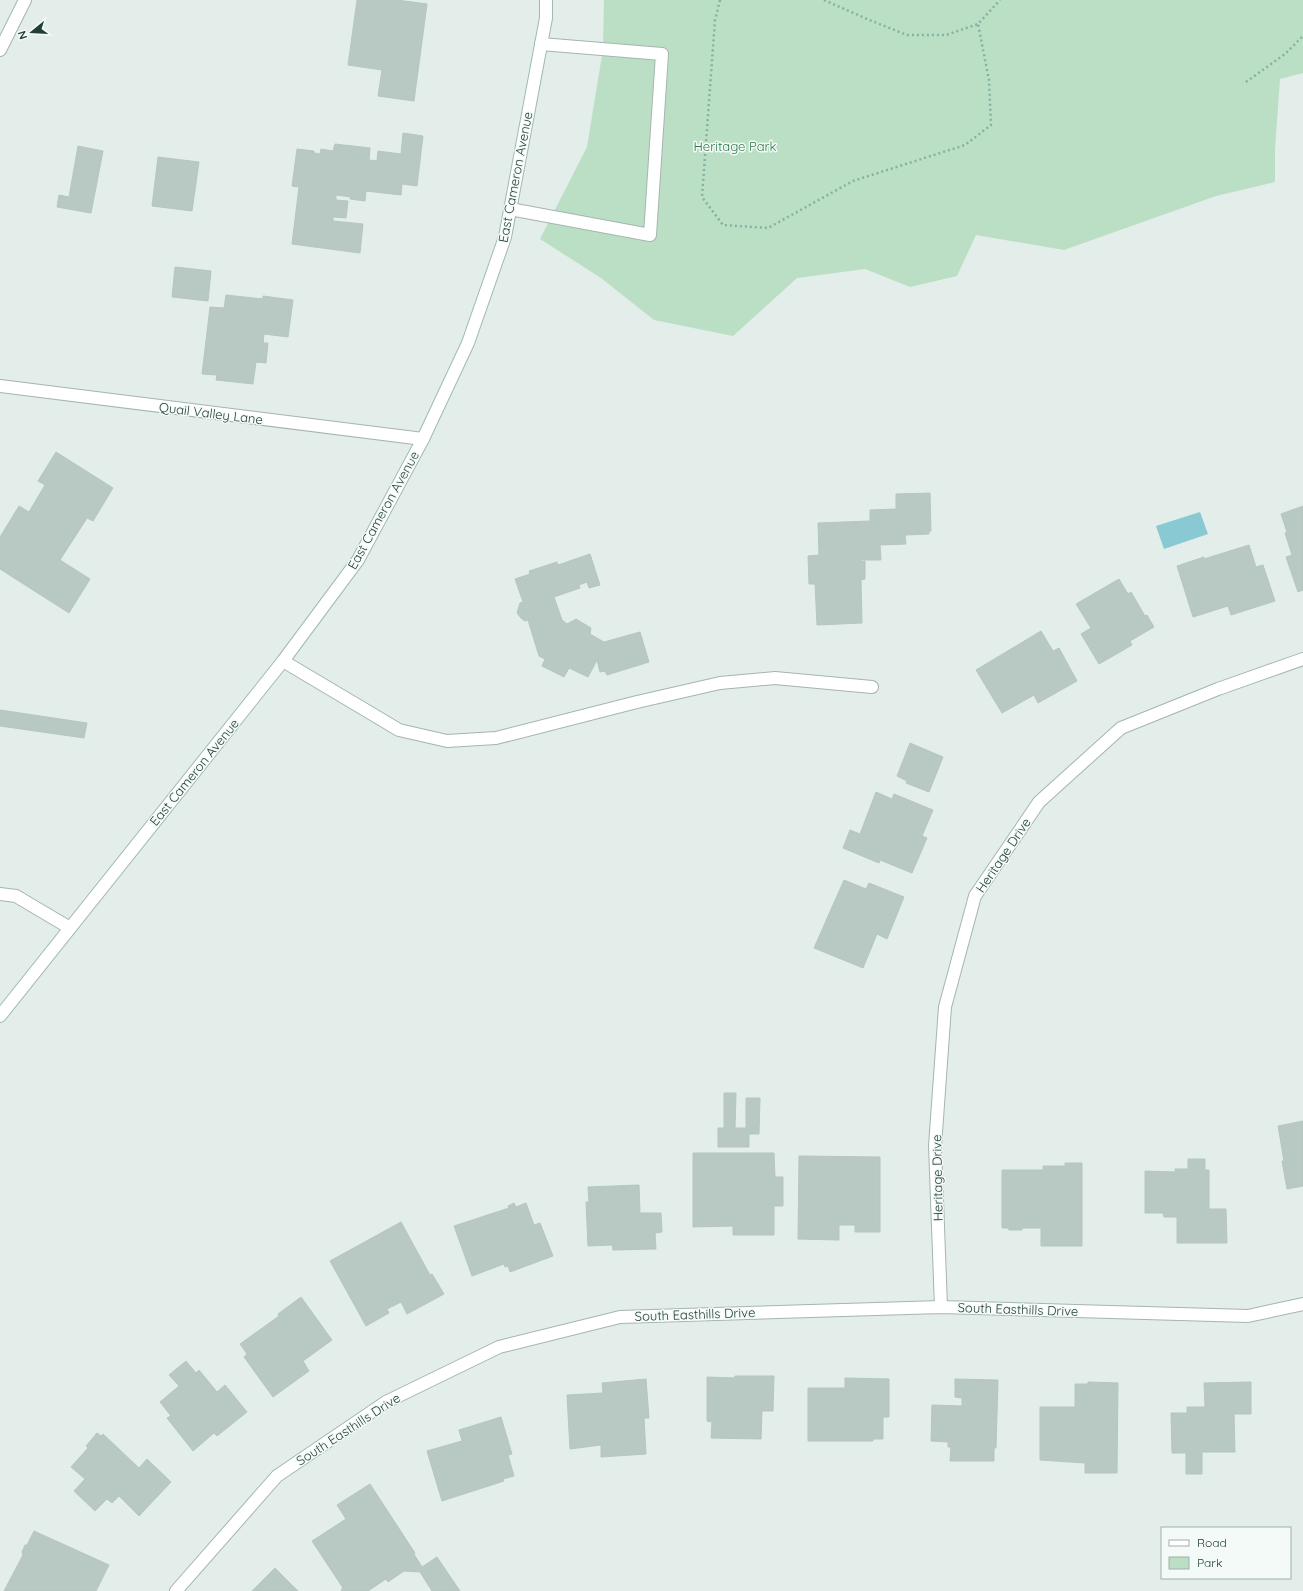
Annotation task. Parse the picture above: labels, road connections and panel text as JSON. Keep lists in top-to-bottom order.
{
  "streets": {
    "street": [
      "East Cameron Avenue",
      "Quail Valley Lane",
      "Heritage Drive",
      "South Easthills Drive"
    ]
  },
  "crossings": [
    ["East Cameron Avenue", "Quail Valley Lane"],
    ["Heritage Drive", "South Easthills Drive"]
  ],
  "parks": ["Heritage Park"],
  "legend": ["Road", "Park"],
  "north": "left"
}
